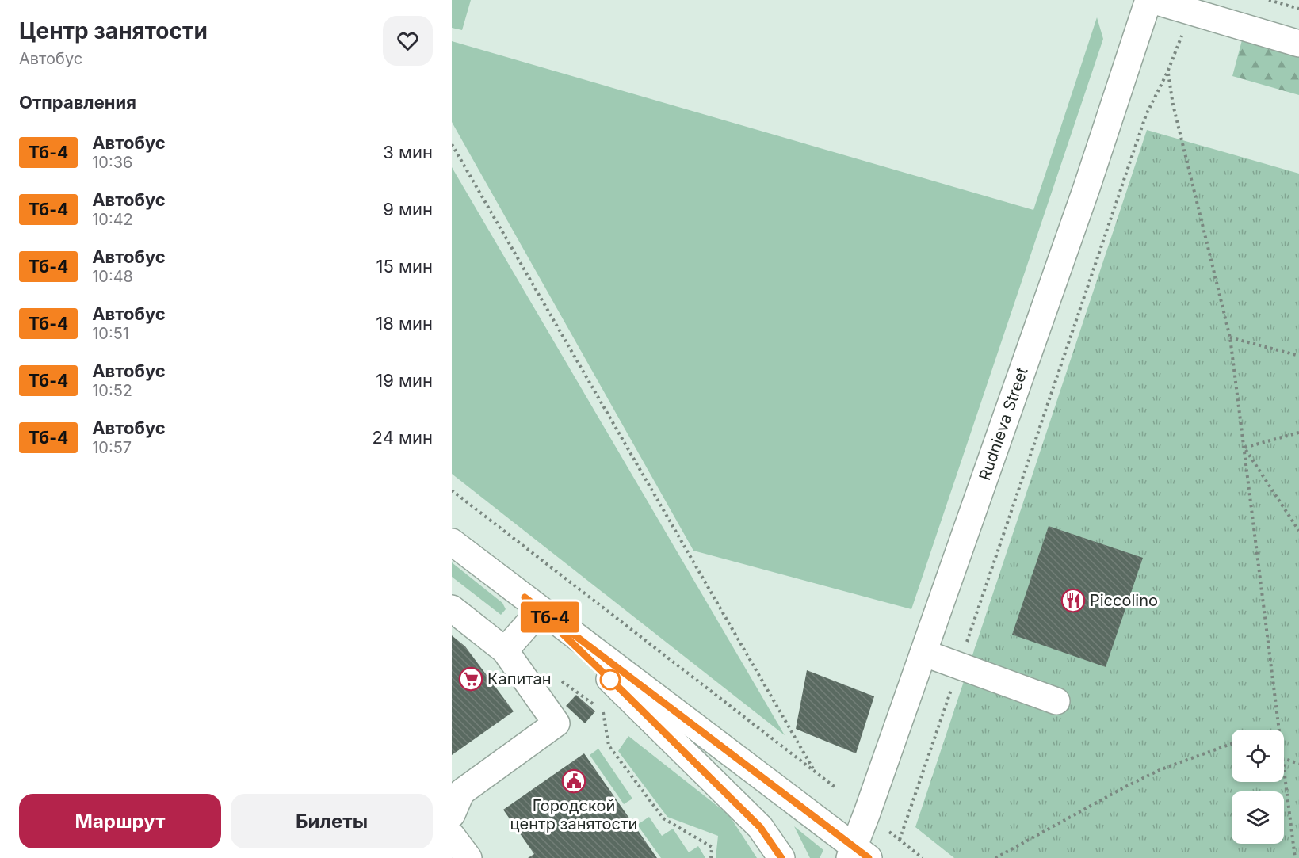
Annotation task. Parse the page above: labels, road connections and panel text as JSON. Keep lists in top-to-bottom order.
{
  "streets": {
    "main road": ["Rudnieva Street"]
  },
  "places": {
    "restaurant": ["Piccolino"],
    "supermarket": ["Капитан"],
    "public building": ["Городской центр занятости"]
  },
  "lines": ["bus line Тб-4"],
  "page": {
    "heading": [
      ["Центр занятости", "Автобус"],
      "Отправления"
    ],
    "on_map": "Тб-4",
    "list": [
      {
        "mark": "Тб-4",
        "name": "Автобус",
        "note": "10:36",
        "value": "3 мин"
      },
      {
        "mark": "Тб-4",
        "name": "Автобус",
        "note": "10:42",
        "value": "9 мин"
      },
      {
        "mark": "Тб-4",
        "name": "Автобус",
        "note": "10:48",
        "value": "15 мин"
      },
      {
        "mark": "Тб-4",
        "name": "Автобус",
        "note": "10:51",
        "value": "18 мин"
      },
      {
        "mark": "Тб-4",
        "name": "Автобус",
        "note": "10:52",
        "value": "19 мин"
      },
      {
        "mark": "Тб-4",
        "name": "Автобус",
        "note": "10:57",
        "value": "24 мин"
      }
    ],
    "buttons": ["Маршрут", "Билеты"]
  }
}
